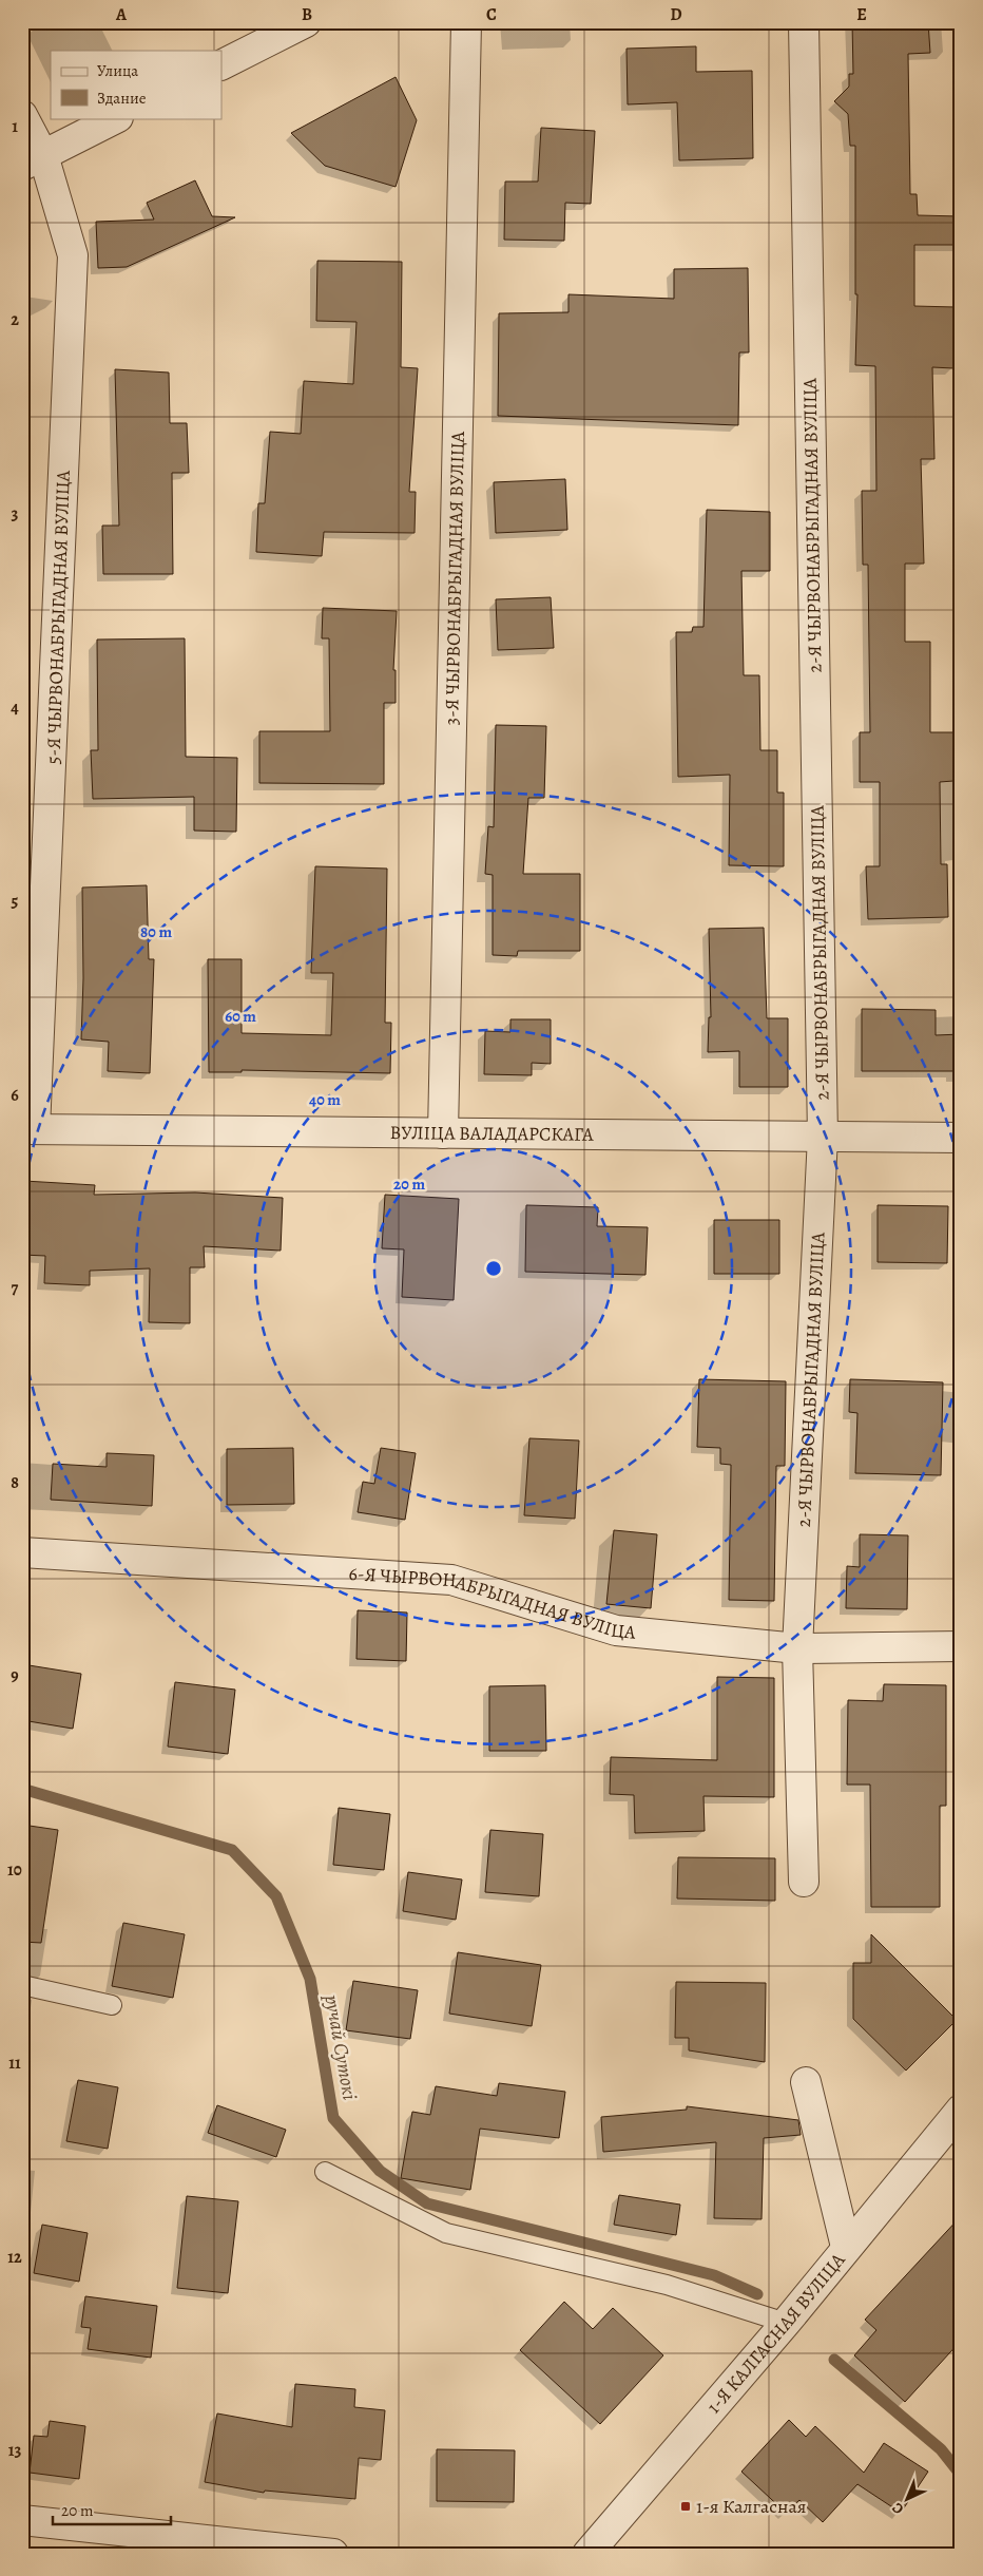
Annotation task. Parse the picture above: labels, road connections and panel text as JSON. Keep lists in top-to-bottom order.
{
  "streets": {
    "street": [
      "2-Я ЧЫРВОНАБРЫГАДНАЯ ВУЛІЦА",
      "3-Я ЧЫРВОНАБРЫГАДНАЯ ВУЛІЦА",
      "5-Я ЧЫРВОНАБРЫГАДНАЯ ВУЛІЦА",
      "ВУЛІЦА ВАЛАДАРСКАГА",
      "6-Я ЧЫРВОНАБРЫГАДНАЯ ВУЛІЦА",
      "1-Я КАЛГАСНАЯ ВУЛІЦА"
    ]
  },
  "crossings": [
    ["2-Я ЧЫРВОНАБРЫГАДНАЯ ВУЛІЦА", "ВУЛІЦА ВАЛАДАРСКАГА"],
    ["2-Я ЧЫРВОНАБРЫГАДНАЯ ВУЛІЦА", "6-Я ЧЫРВОНАБРЫГАДНАЯ ВУЛІЦА"],
    ["3-Я ЧЫРВОНАБРЫГАДНАЯ ВУЛІЦА", "ВУЛІЦА ВАЛАДАРСКАГА"],
    ["5-Я ЧЫРВОНАБРЫГАДНАЯ ВУЛІЦА", "ВУЛІЦА ВАЛАДАРСКАГА"]
  ],
  "water": ["ручай Сутокі"],
  "places": {
    "transit": ["1-я Калгасная"]
  },
  "legend": ["Улица", "Здание"],
  "scale_bar": "20 m",
  "north": "bottom left",
  "grid": {
    "columns": [
      "A",
      "B",
      "C",
      "D",
      "E"
    ],
    "rows": [
      "1",
      "2",
      "3",
      "4",
      "5",
      "6",
      "7",
      "8",
      "9",
      "10",
      "11",
      "12",
      "13"
    ]
  },
  "rings": [
    "80 m",
    "60 m",
    "40 m",
    "20 m"
  ]
}
